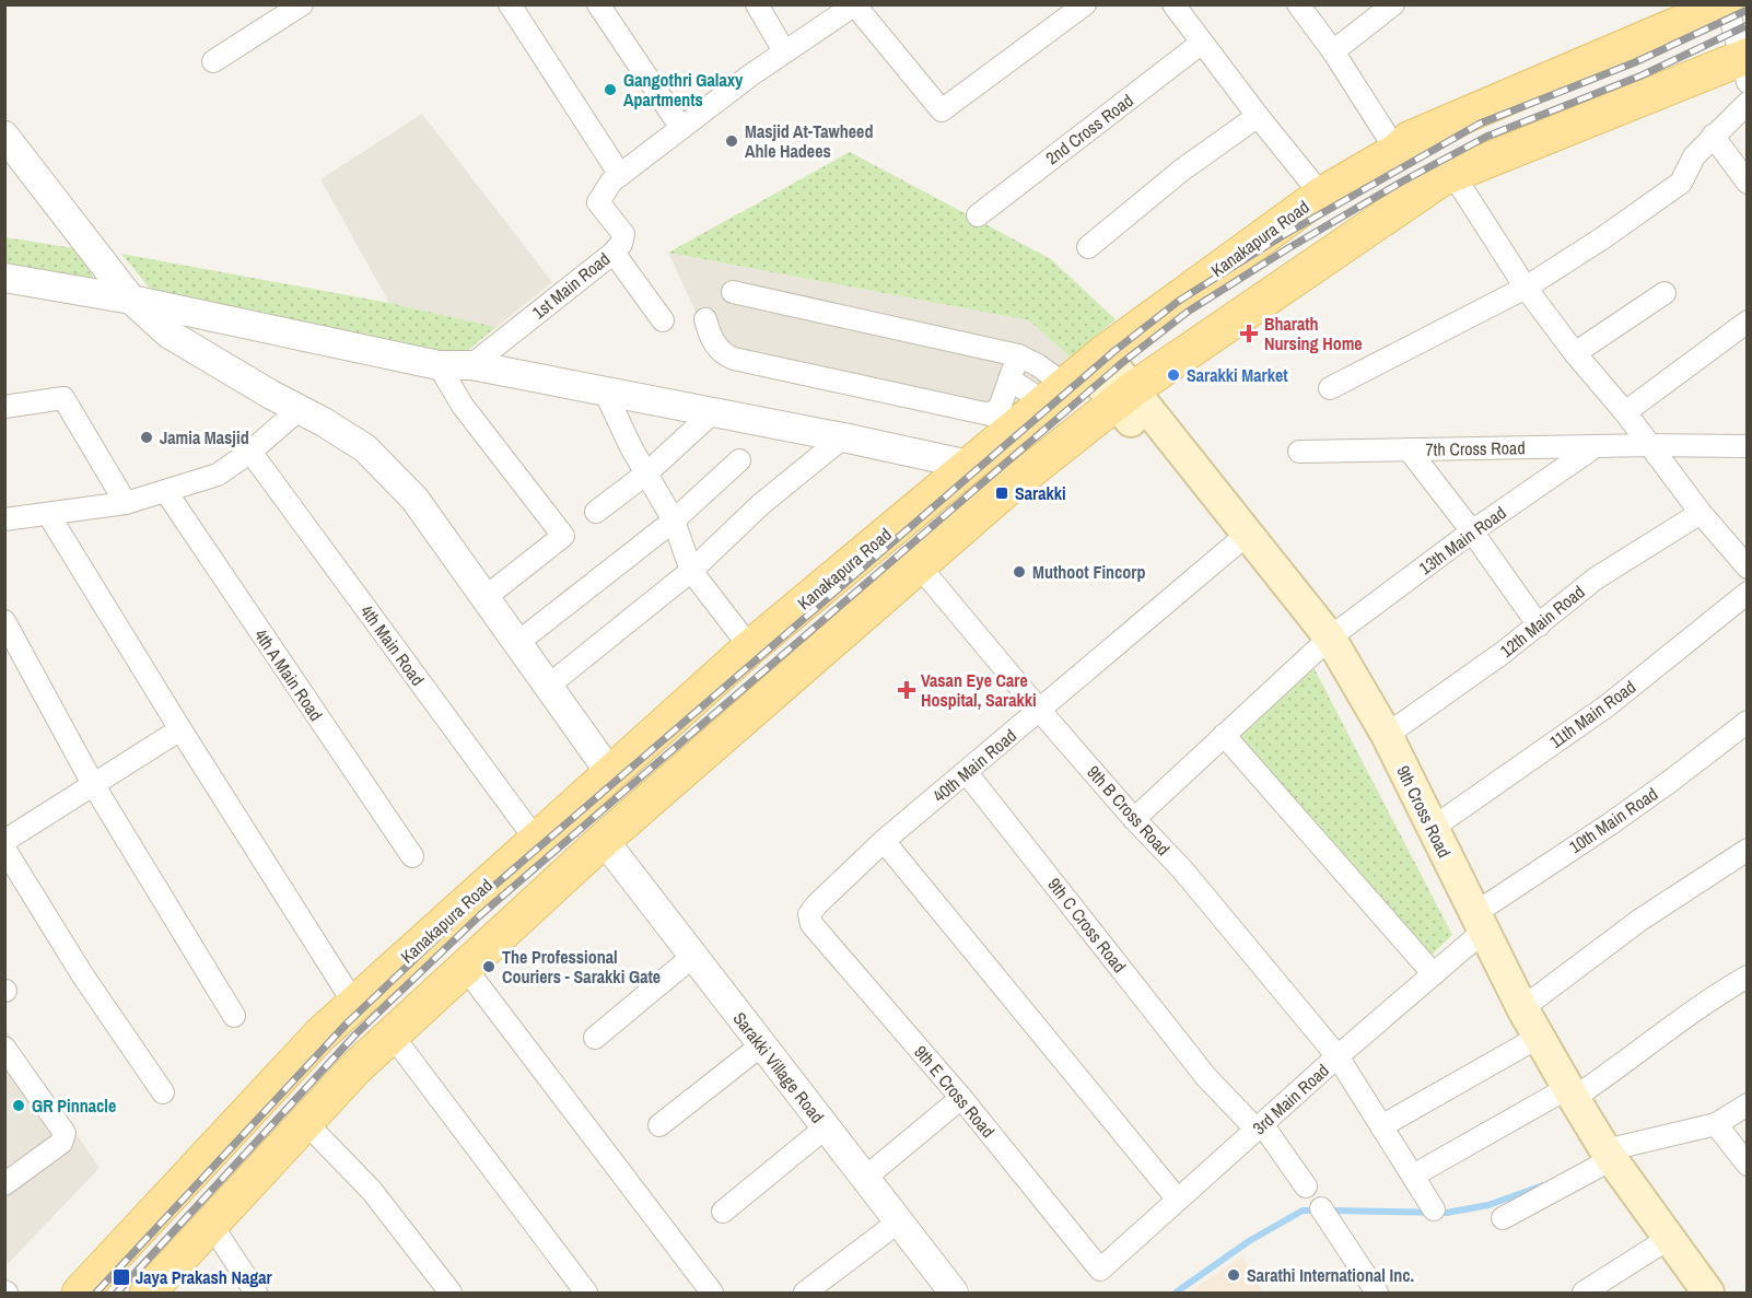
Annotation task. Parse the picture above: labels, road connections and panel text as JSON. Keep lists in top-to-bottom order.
{
  "streets": {
    "main road": ["Kanakapura Road", "9th Cross Road"],
    "street": [
      "2nd Cross Road",
      "1st Main Road",
      "7th Cross Road",
      "13th Main Road",
      "12th Main Road",
      "4th Main Road",
      "4th A Main Road",
      "11th Main Road",
      "40th Main Road",
      "9th B Cross Road",
      "10th Main Road",
      "9th C Cross Road",
      "Sarakki Village Road",
      "9th E Cross Road",
      "3rd Main Road"
    ]
  },
  "crossings": [
    ["Kanakapura Road", "4th Main Road"],
    ["Kanakapura Road", "9th Cross Road"],
    ["7th Cross Road", "13th Main Road"],
    ["13th Main Road", "9th B Cross Road"],
    ["13th Main Road", "9th Cross Road"],
    ["12th Main Road", "9th Cross Road"],
    ["11th Main Road", "9th Cross Road"],
    ["40th Main Road", "9th B Cross Road"],
    ["40th Main Road", "9th Cross Road"],
    ["40th Main Road", "9th C Cross Road"],
    ["40th Main Road", "9th E Cross Road"],
    ["9th B Cross Road", "3rd Main Road"],
    ["9th Cross Road", "10th Main Road"],
    ["9th Cross Road", "3rd Main Road"],
    ["10th Main Road", "3rd Main Road"],
    ["9th C Cross Road", "3rd Main Road"],
    ["9th E Cross Road", "3rd Main Road"]
  ],
  "places": {
    "other": [
      "Gangothri Galaxy Apartments",
      "Masjid At-Tawheed Ahle Hadees",
      "Sarakki Market",
      "Jamia Masjid",
      "Muthoot Fincorp",
      "The Professional Couriers - Sarakki Gate",
      "GR Pinnacle",
      "Sarathi International Inc."
    ],
    "health": ["Bharath Nursing Home", "Vasan Eye Care Hospital, Sarakki"],
    "transit": ["Sarakki", "Jaya Prakash Nagar"]
  }
}
